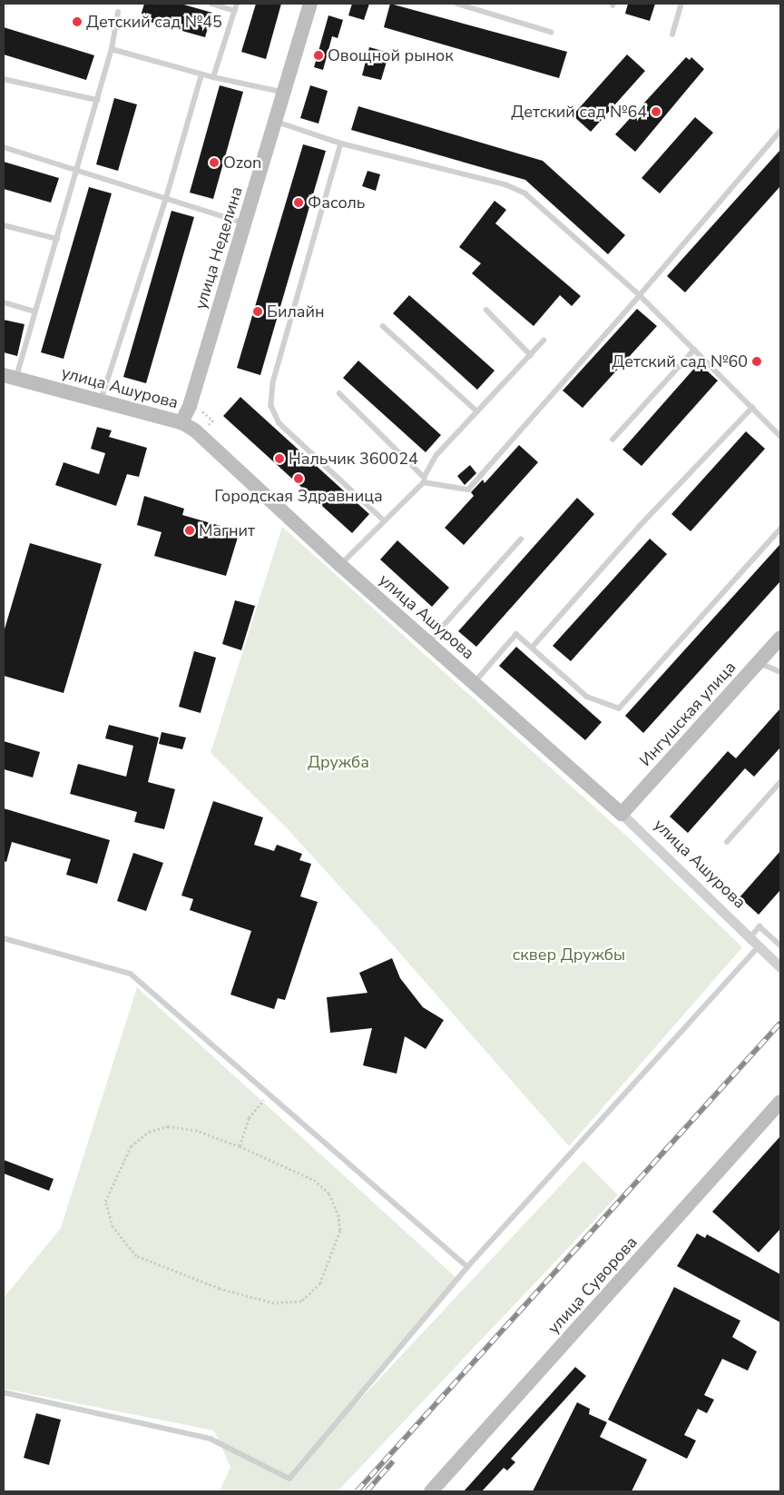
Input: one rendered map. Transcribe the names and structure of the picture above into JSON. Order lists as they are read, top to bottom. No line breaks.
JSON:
{"streets":{"street":["улица Неделина","улица Ашурова","Ингушская улица","улица Суворова"]},"crossings":[["улица Неделина","улица Ашурова"],["улица Ашурова","Ингушская улица"]],"parks":["Дружба","сквер Дружбы"],"places":["Детский сад №45","Овощной рынок","Детский сад №64","Ozon","Фасоль","Билайн","Детский сад №60","Нальчик 360024","Городская Здравница","Магнит"]}
